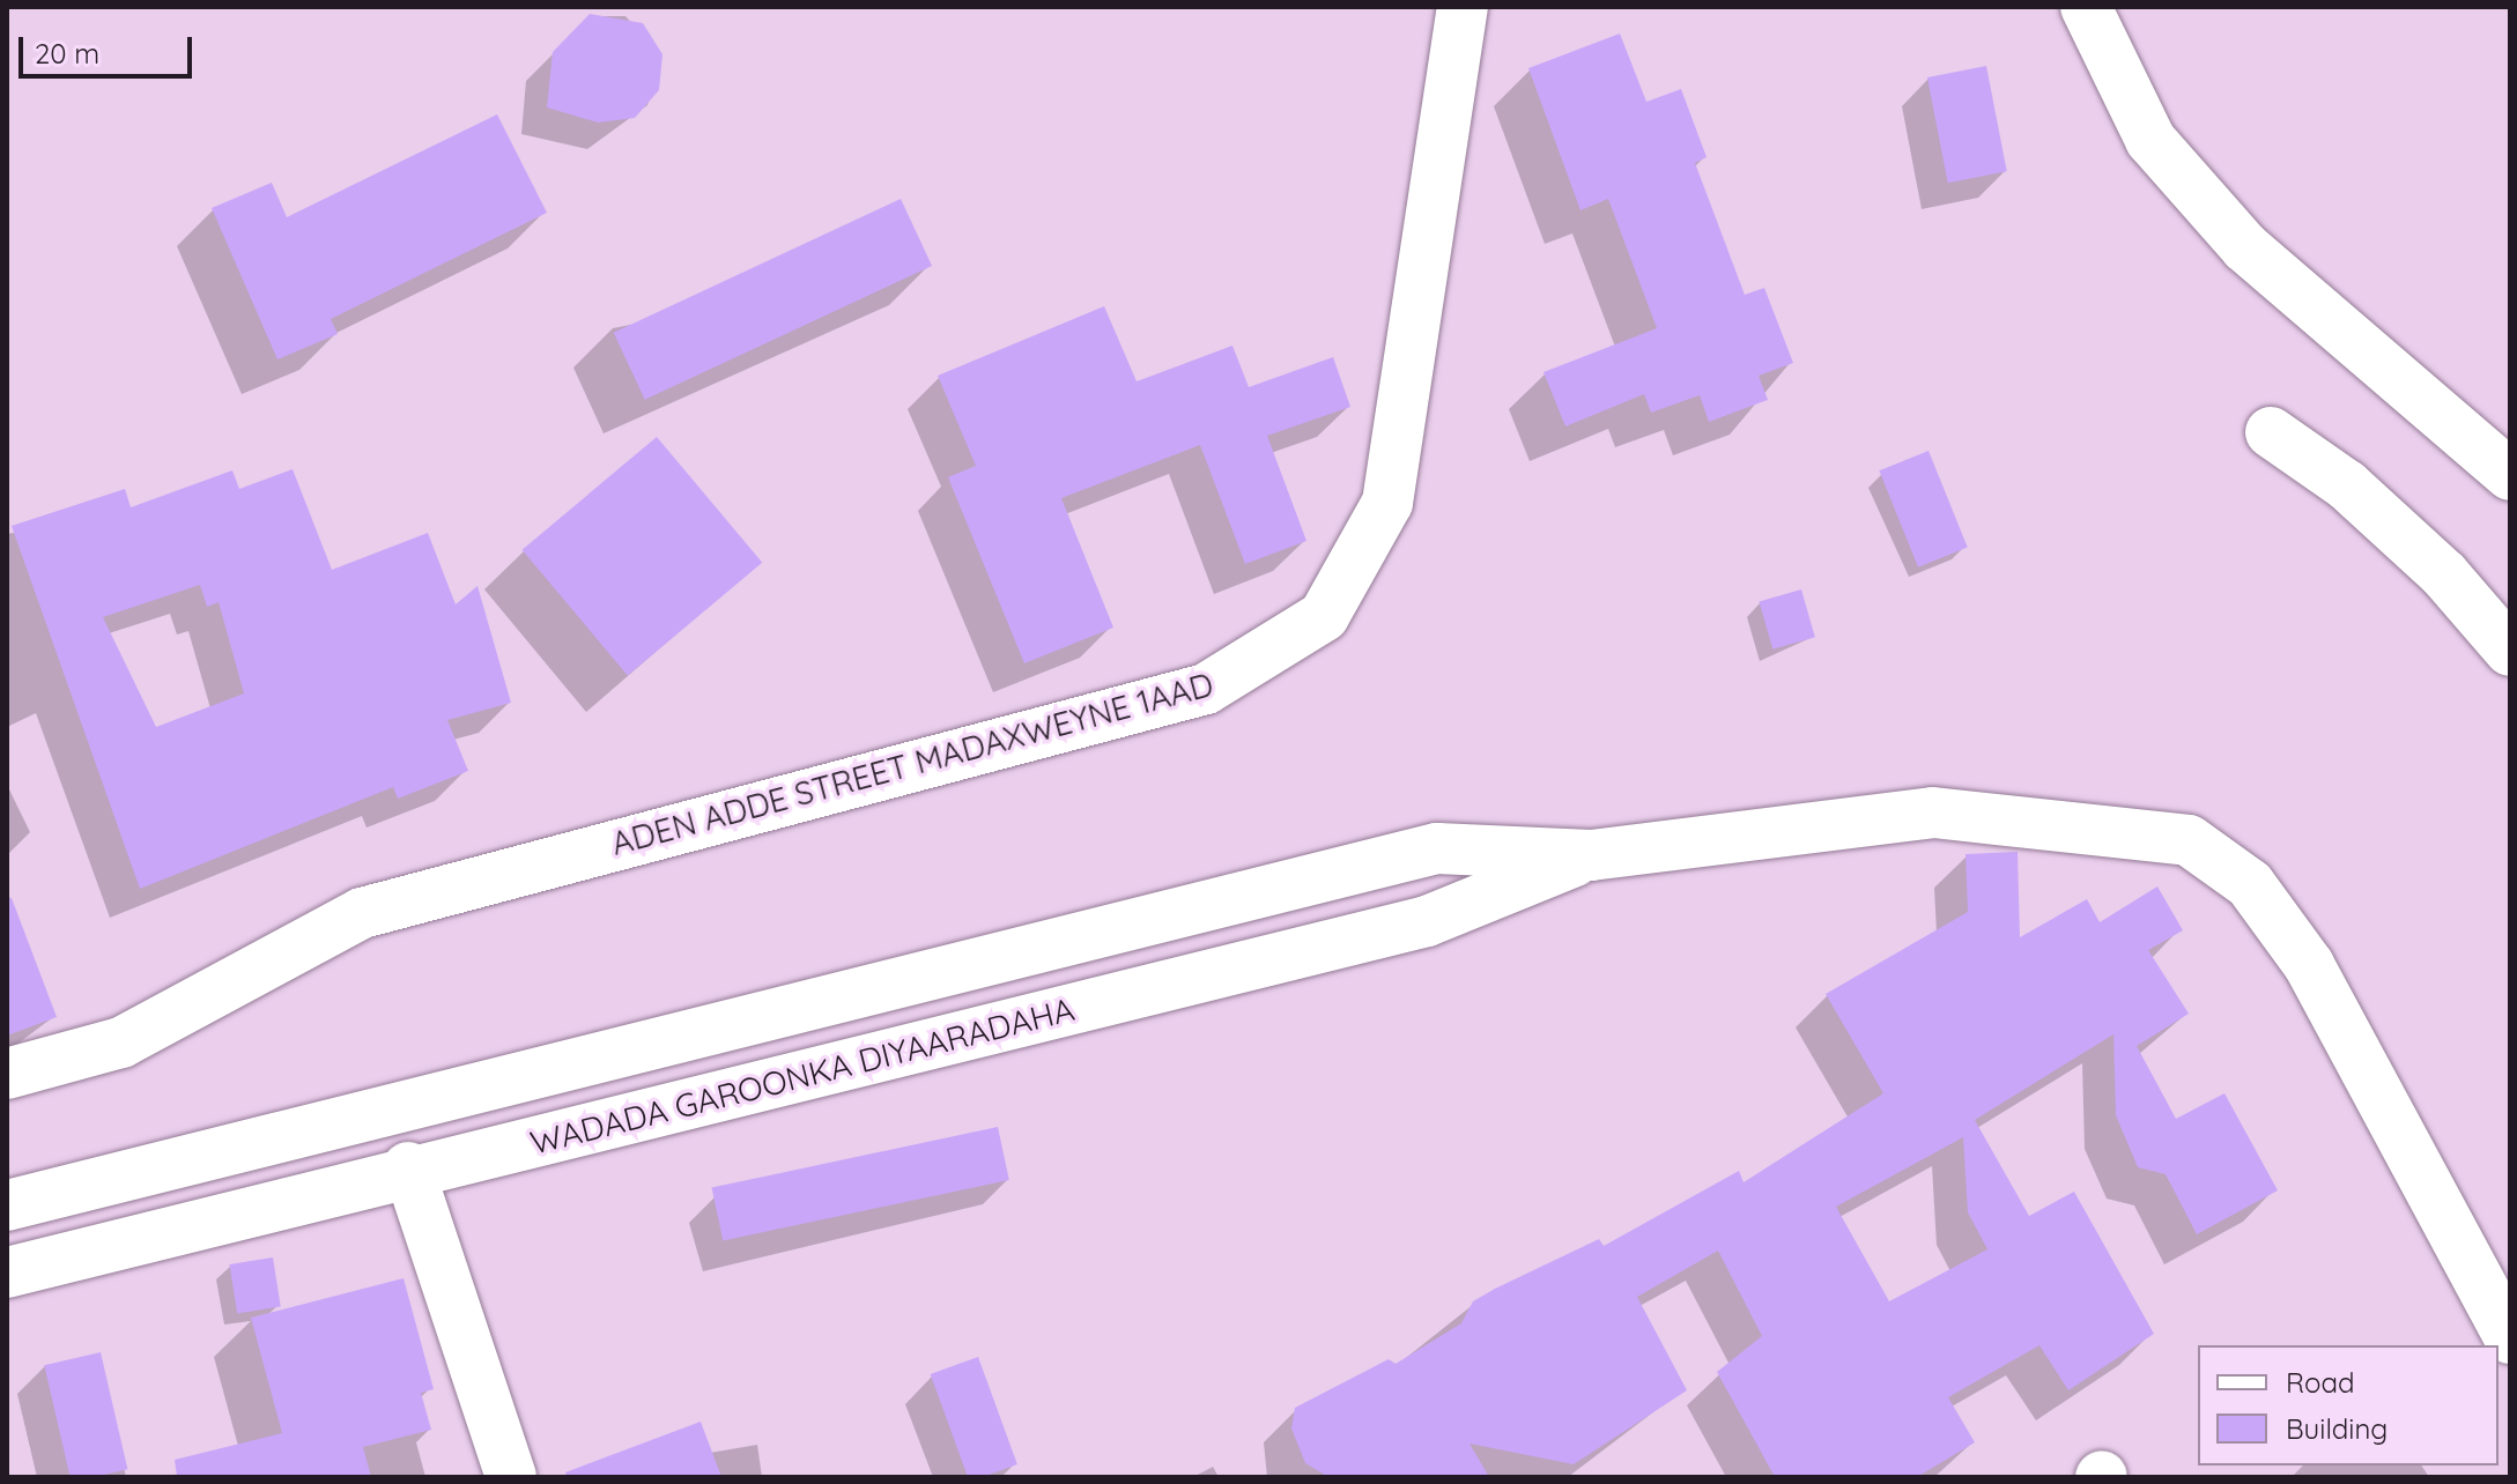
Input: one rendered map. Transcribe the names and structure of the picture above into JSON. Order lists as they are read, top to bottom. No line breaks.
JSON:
{"streets":{"main road":["ADEN ADDE STREET MADAXWEYNE 1AAD","WADADA GAROONKA DIYAARADAHA"]},"legend":["Road","Building"],"scale_bar":"20 m"}
